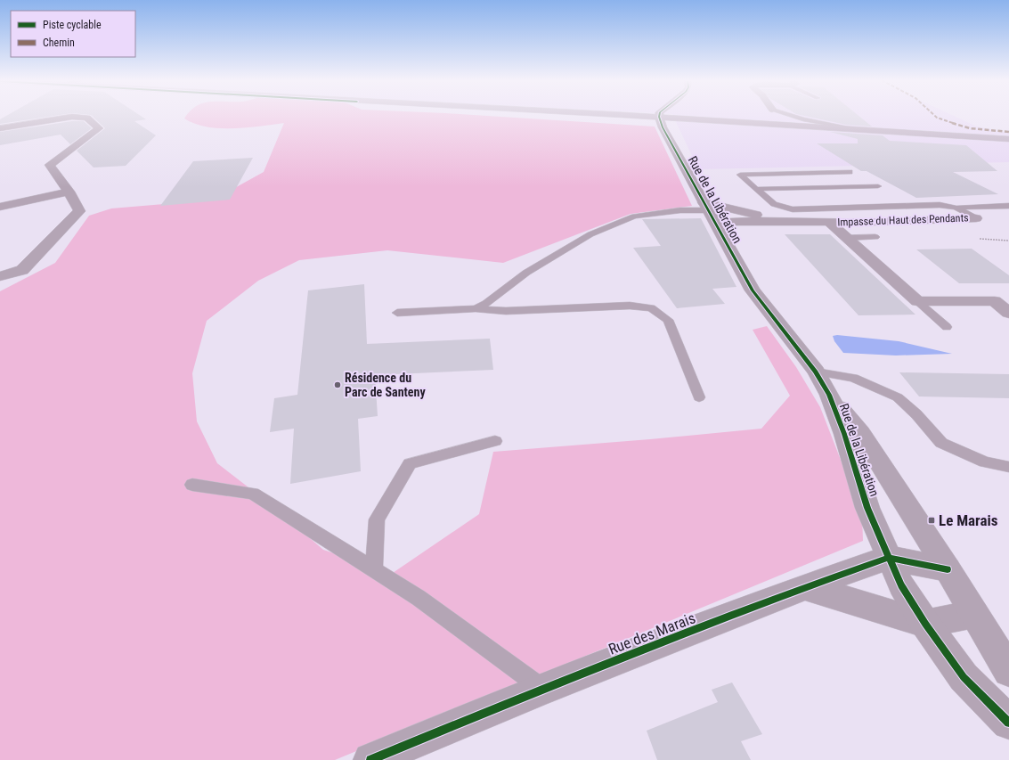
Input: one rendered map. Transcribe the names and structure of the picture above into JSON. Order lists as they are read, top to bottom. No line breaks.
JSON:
{"streets":{"street":["Rue de la Libération","Impasse du Haut des Pendants","Rue des Marais"]},"crossings":[["Rue de la Libération","Impasse du Haut des Pendants"],["Rue de la Libération","Rue des Marais"]],"places":{"other":["Résidence du Parc de Santeny"],"transit":["Le Marais"]},"legend":["Piste cyclable","Chemin"]}
